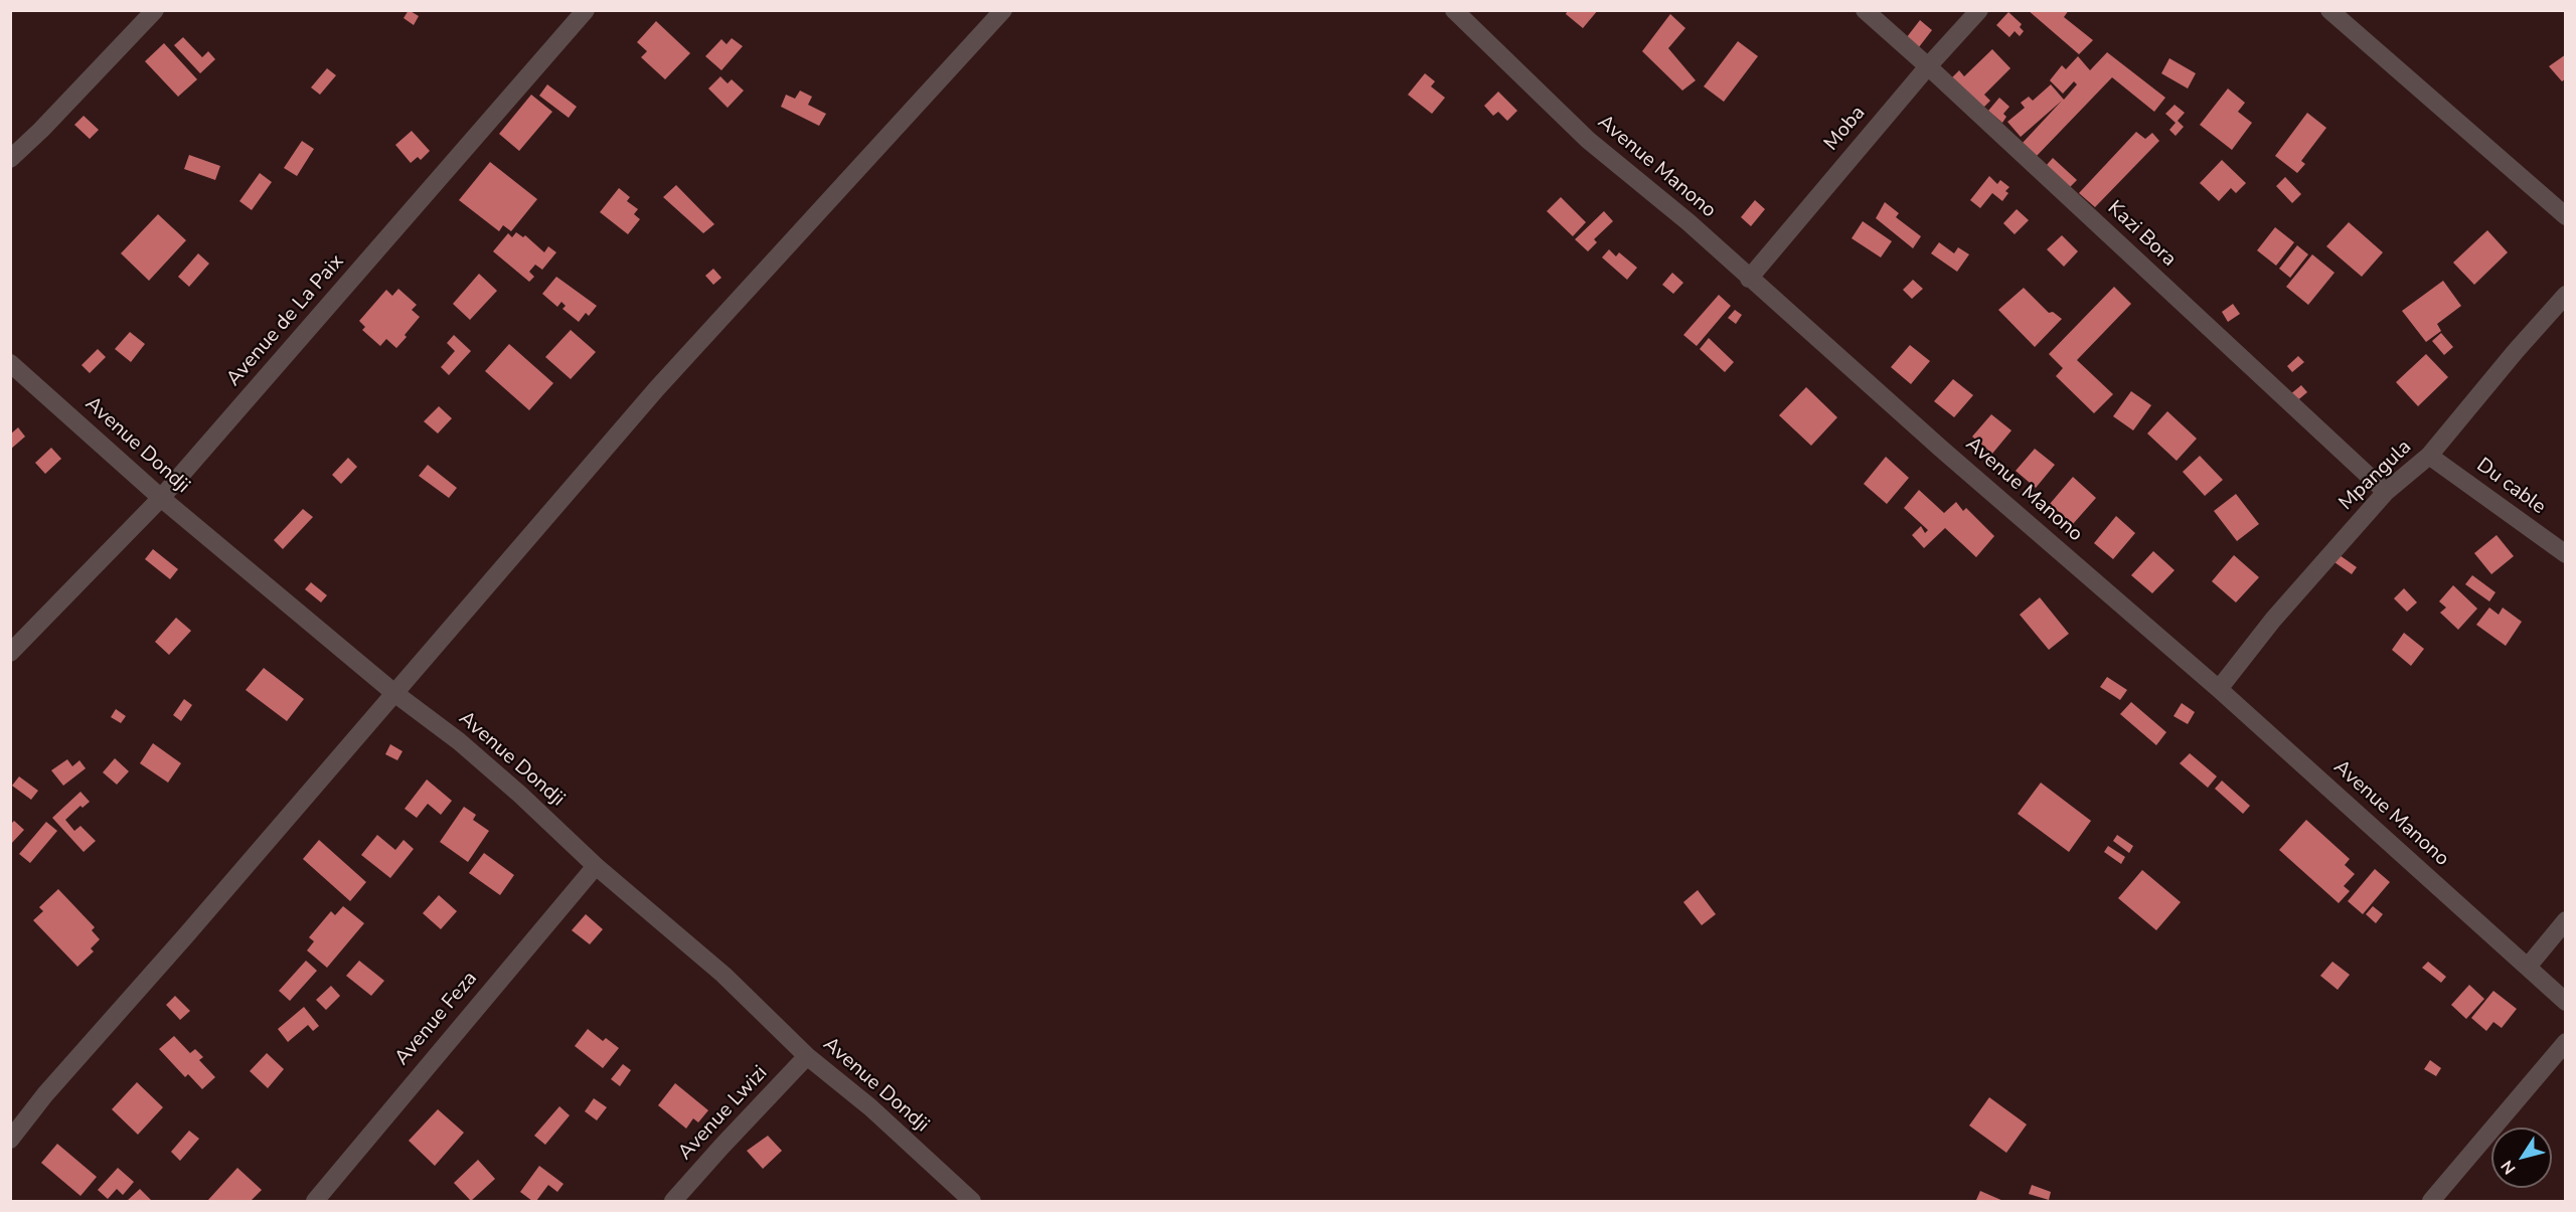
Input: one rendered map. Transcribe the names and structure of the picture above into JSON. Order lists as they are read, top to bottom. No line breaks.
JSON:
{"streets":{"street":["Moba","Avenue Manono","Kazi Bora","Avenue de La Paix","Avenue Dondji","Mpangula","Du cable","Avenue Feza","Avenue Lwizi"]},"crossings":[["Moba","Avenue Manono"],["Moba","Kazi Bora"],["Avenue Manono","Mpangula"],["Kazi Bora","Mpangula"],["Avenue de La Paix","Avenue Dondji"],["Avenue Dondji","Avenue Feza"],["Avenue Dondji","Avenue Lwizi"],["Mpangula","Du cable"]],"north":"bottom left"}
